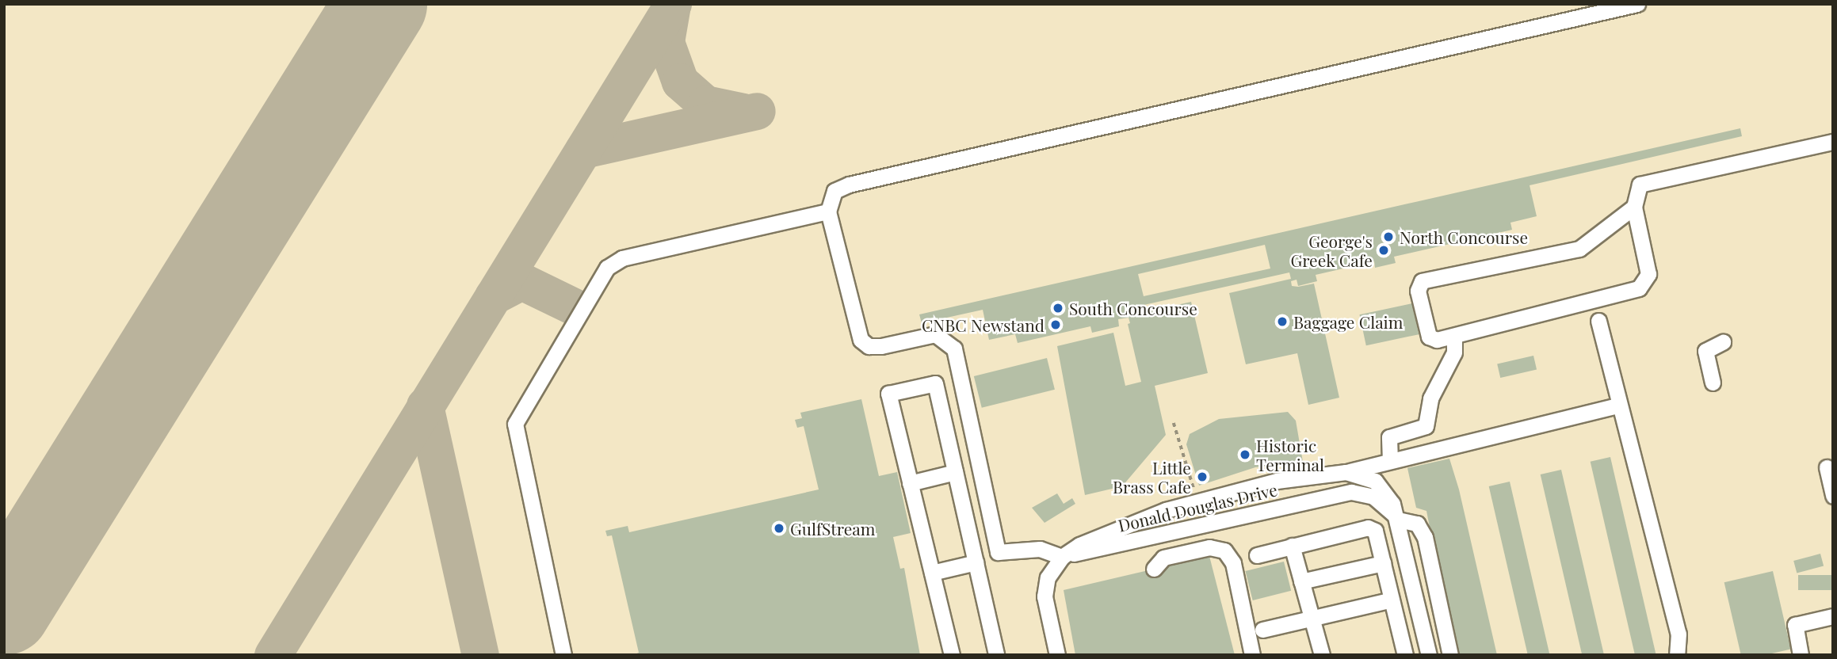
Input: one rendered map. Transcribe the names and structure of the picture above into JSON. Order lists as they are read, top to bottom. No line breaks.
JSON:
{"streets":{"street":["Donald Douglas Drive"]},"places":["North Concourse","George's Greek Cafe","South Concourse","Baggage Claim","CNBC Newstand","Historic Terminal","Little Brass Cafe","GulfStream"]}
